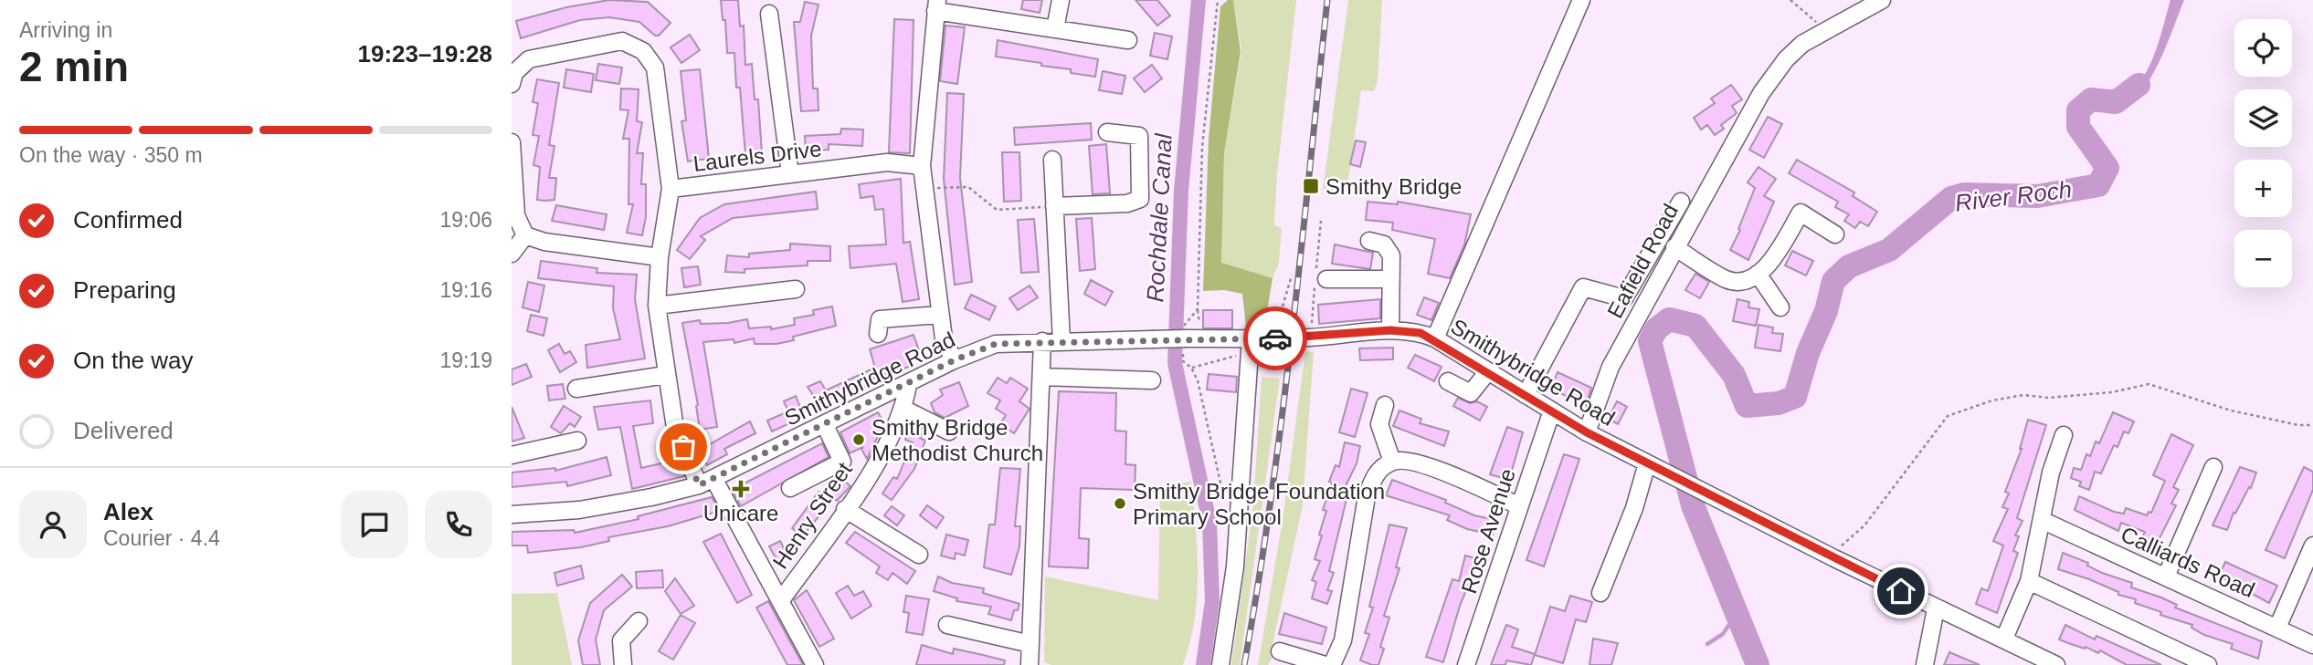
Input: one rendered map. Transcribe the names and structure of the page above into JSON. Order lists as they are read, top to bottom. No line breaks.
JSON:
{"streets":{"street":["Laurels Drive","Eafield Road","Smithybridge Road","Henry Street","Rose Avenue","Calliards Road"]},"crossings":[["Laurels Drive","Smithybridge Road"],["Laurels Drive","Henry Street"],["Eafield Road","Smithybridge Road"],["Smithybridge Road","Henry Street"],["Smithybridge Road","Rose Avenue"]],"water":["River Roch","Rochdale Canal"],"places":{"transit":["Smithy Bridge"],"other":["Smithy Bridge Methodist Church","Smithy Bridge Foundation Primary School"],"health":["Unicare"]},"page":{"heading":["2 min","Arriving in","19:23–19:28"],"panel":["Alex","Courier · 4.4"],"map_buttons":["+","−"],"bar":"On the way · 350 m","list":[["Confirmed","19:06"],["Preparing","19:16"],["On the way","19:19"],"Delivered"]}}
